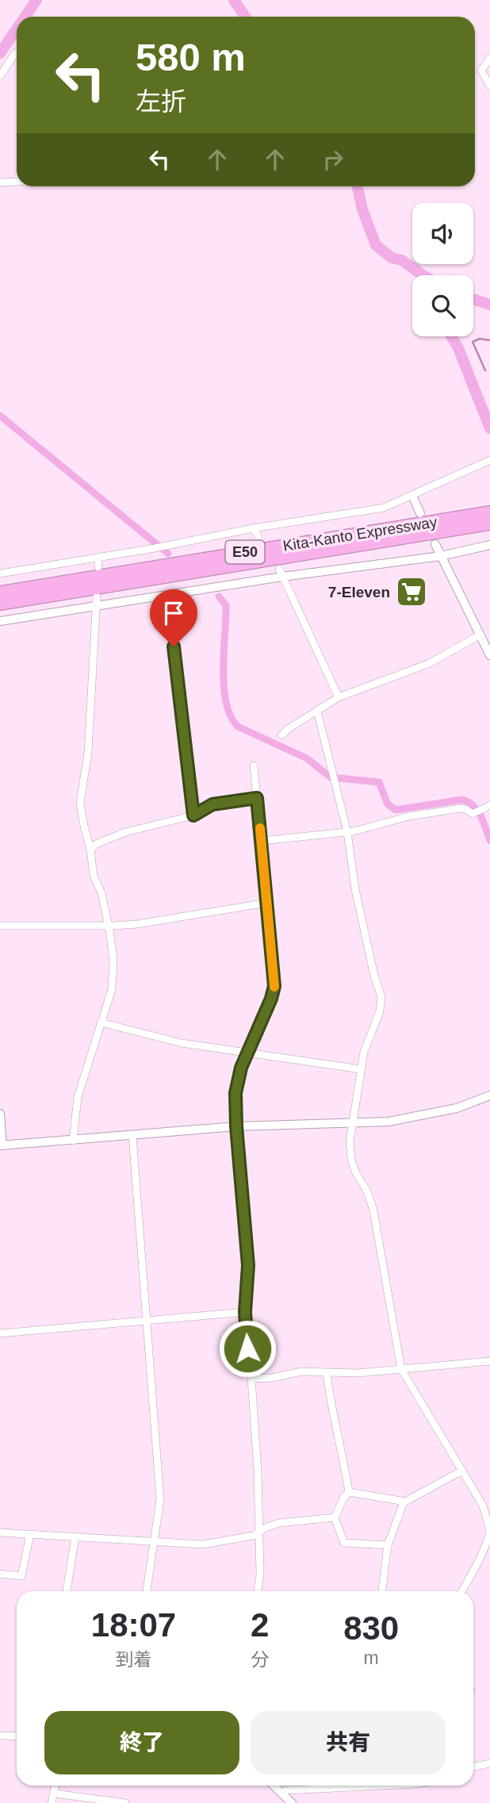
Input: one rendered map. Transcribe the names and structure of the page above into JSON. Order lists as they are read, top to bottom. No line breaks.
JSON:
{"streets":{"highway":["Kita-Kanto Expressway","E50"]},"places":{"supermarket":["7-Eleven"]},"page":{"turn":["580 m","左折"],"eta":["18:07","到着","2","分","830","m"],"buttons":["終了","共有"]}}
